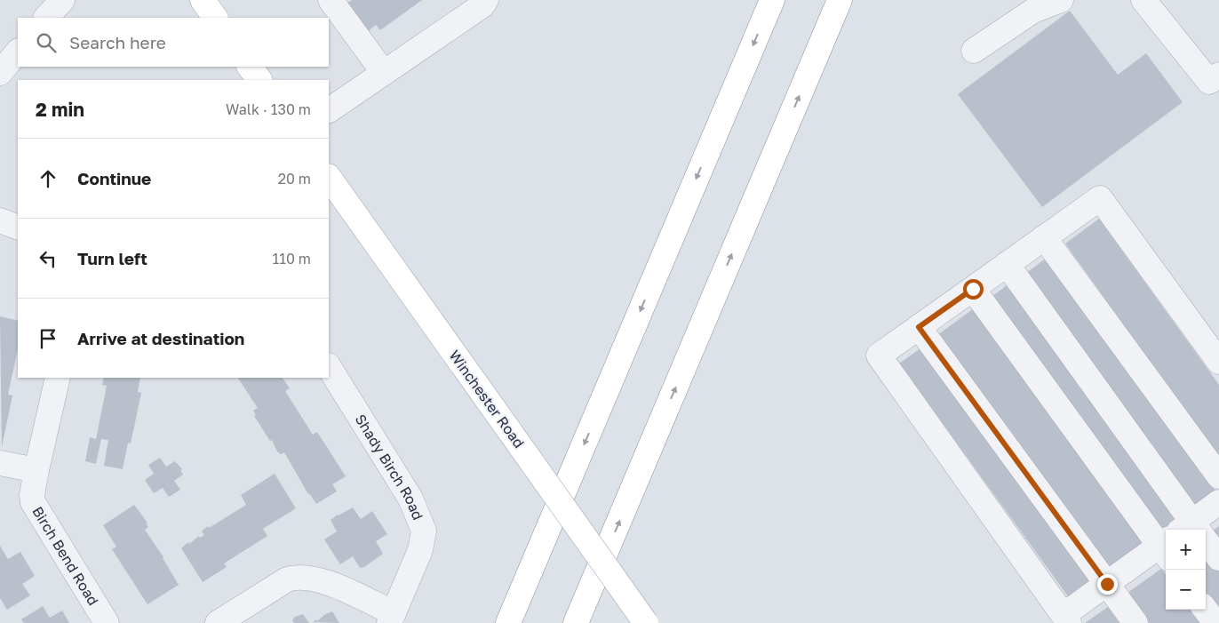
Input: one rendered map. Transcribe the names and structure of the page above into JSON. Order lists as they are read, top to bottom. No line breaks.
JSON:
{"streets":{"main road":["Winchester Road"],"street":["Shady Birch Road","Birch Bend Road"]},"page":{"search":"Search here","heading":["2 min","Walk · 130 m"],"list":[["Continue","20 m"],["Turn left","110 m"],"Arrive at destination"],"map_buttons":["+","−"]}}
